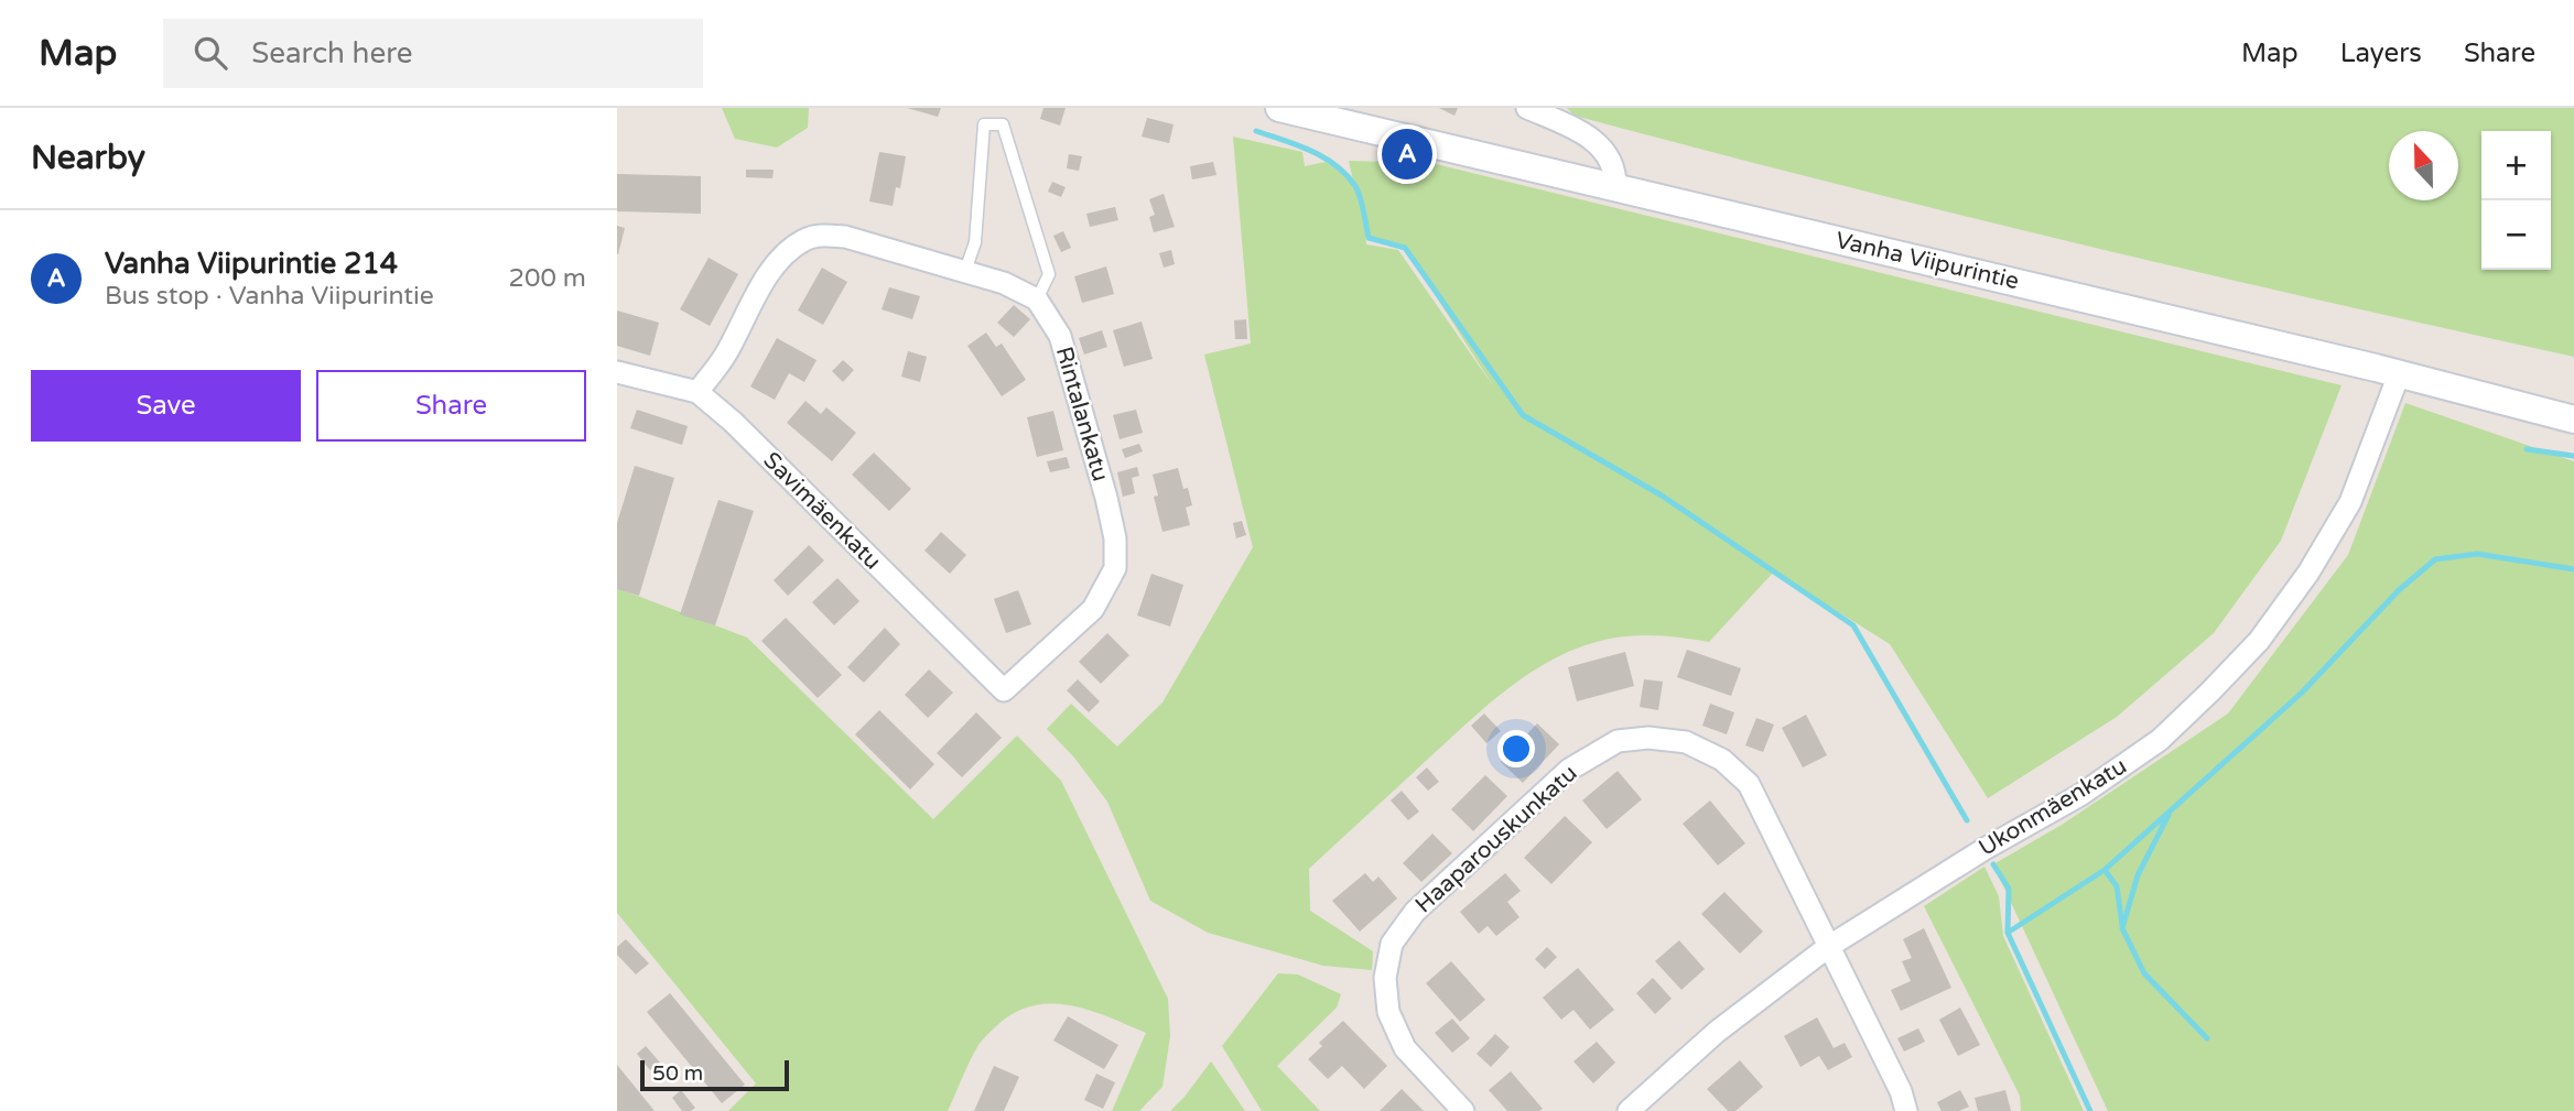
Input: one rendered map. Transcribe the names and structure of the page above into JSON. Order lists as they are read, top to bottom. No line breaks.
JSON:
{"streets":{"street":["Vanha Viipurintie","Rintalankatu","Savimäenkatu","Ukonmäenkatu","Haaparouskunkatu"]},"crossings":[["Vanha Viipurintie","Ukonmäenkatu"],["Rintalankatu","Savimäenkatu"],["Ukonmäenkatu","Haaparouskunkatu"]],"scale_bar":"50 m","north":"top","page":{"header":"Map","search":"Search here","nav":["Map","Layers","Share"],"heading":"Nearby","pins":"A","map_buttons":["+","−"],"list":[{"mark":"A","name":"Vanha Viipurintie 214","note":"Bus stop · Vanha Viipurintie","value":"200 m"}],"buttons":["Save","Share"],"scale":"50 m"}}
